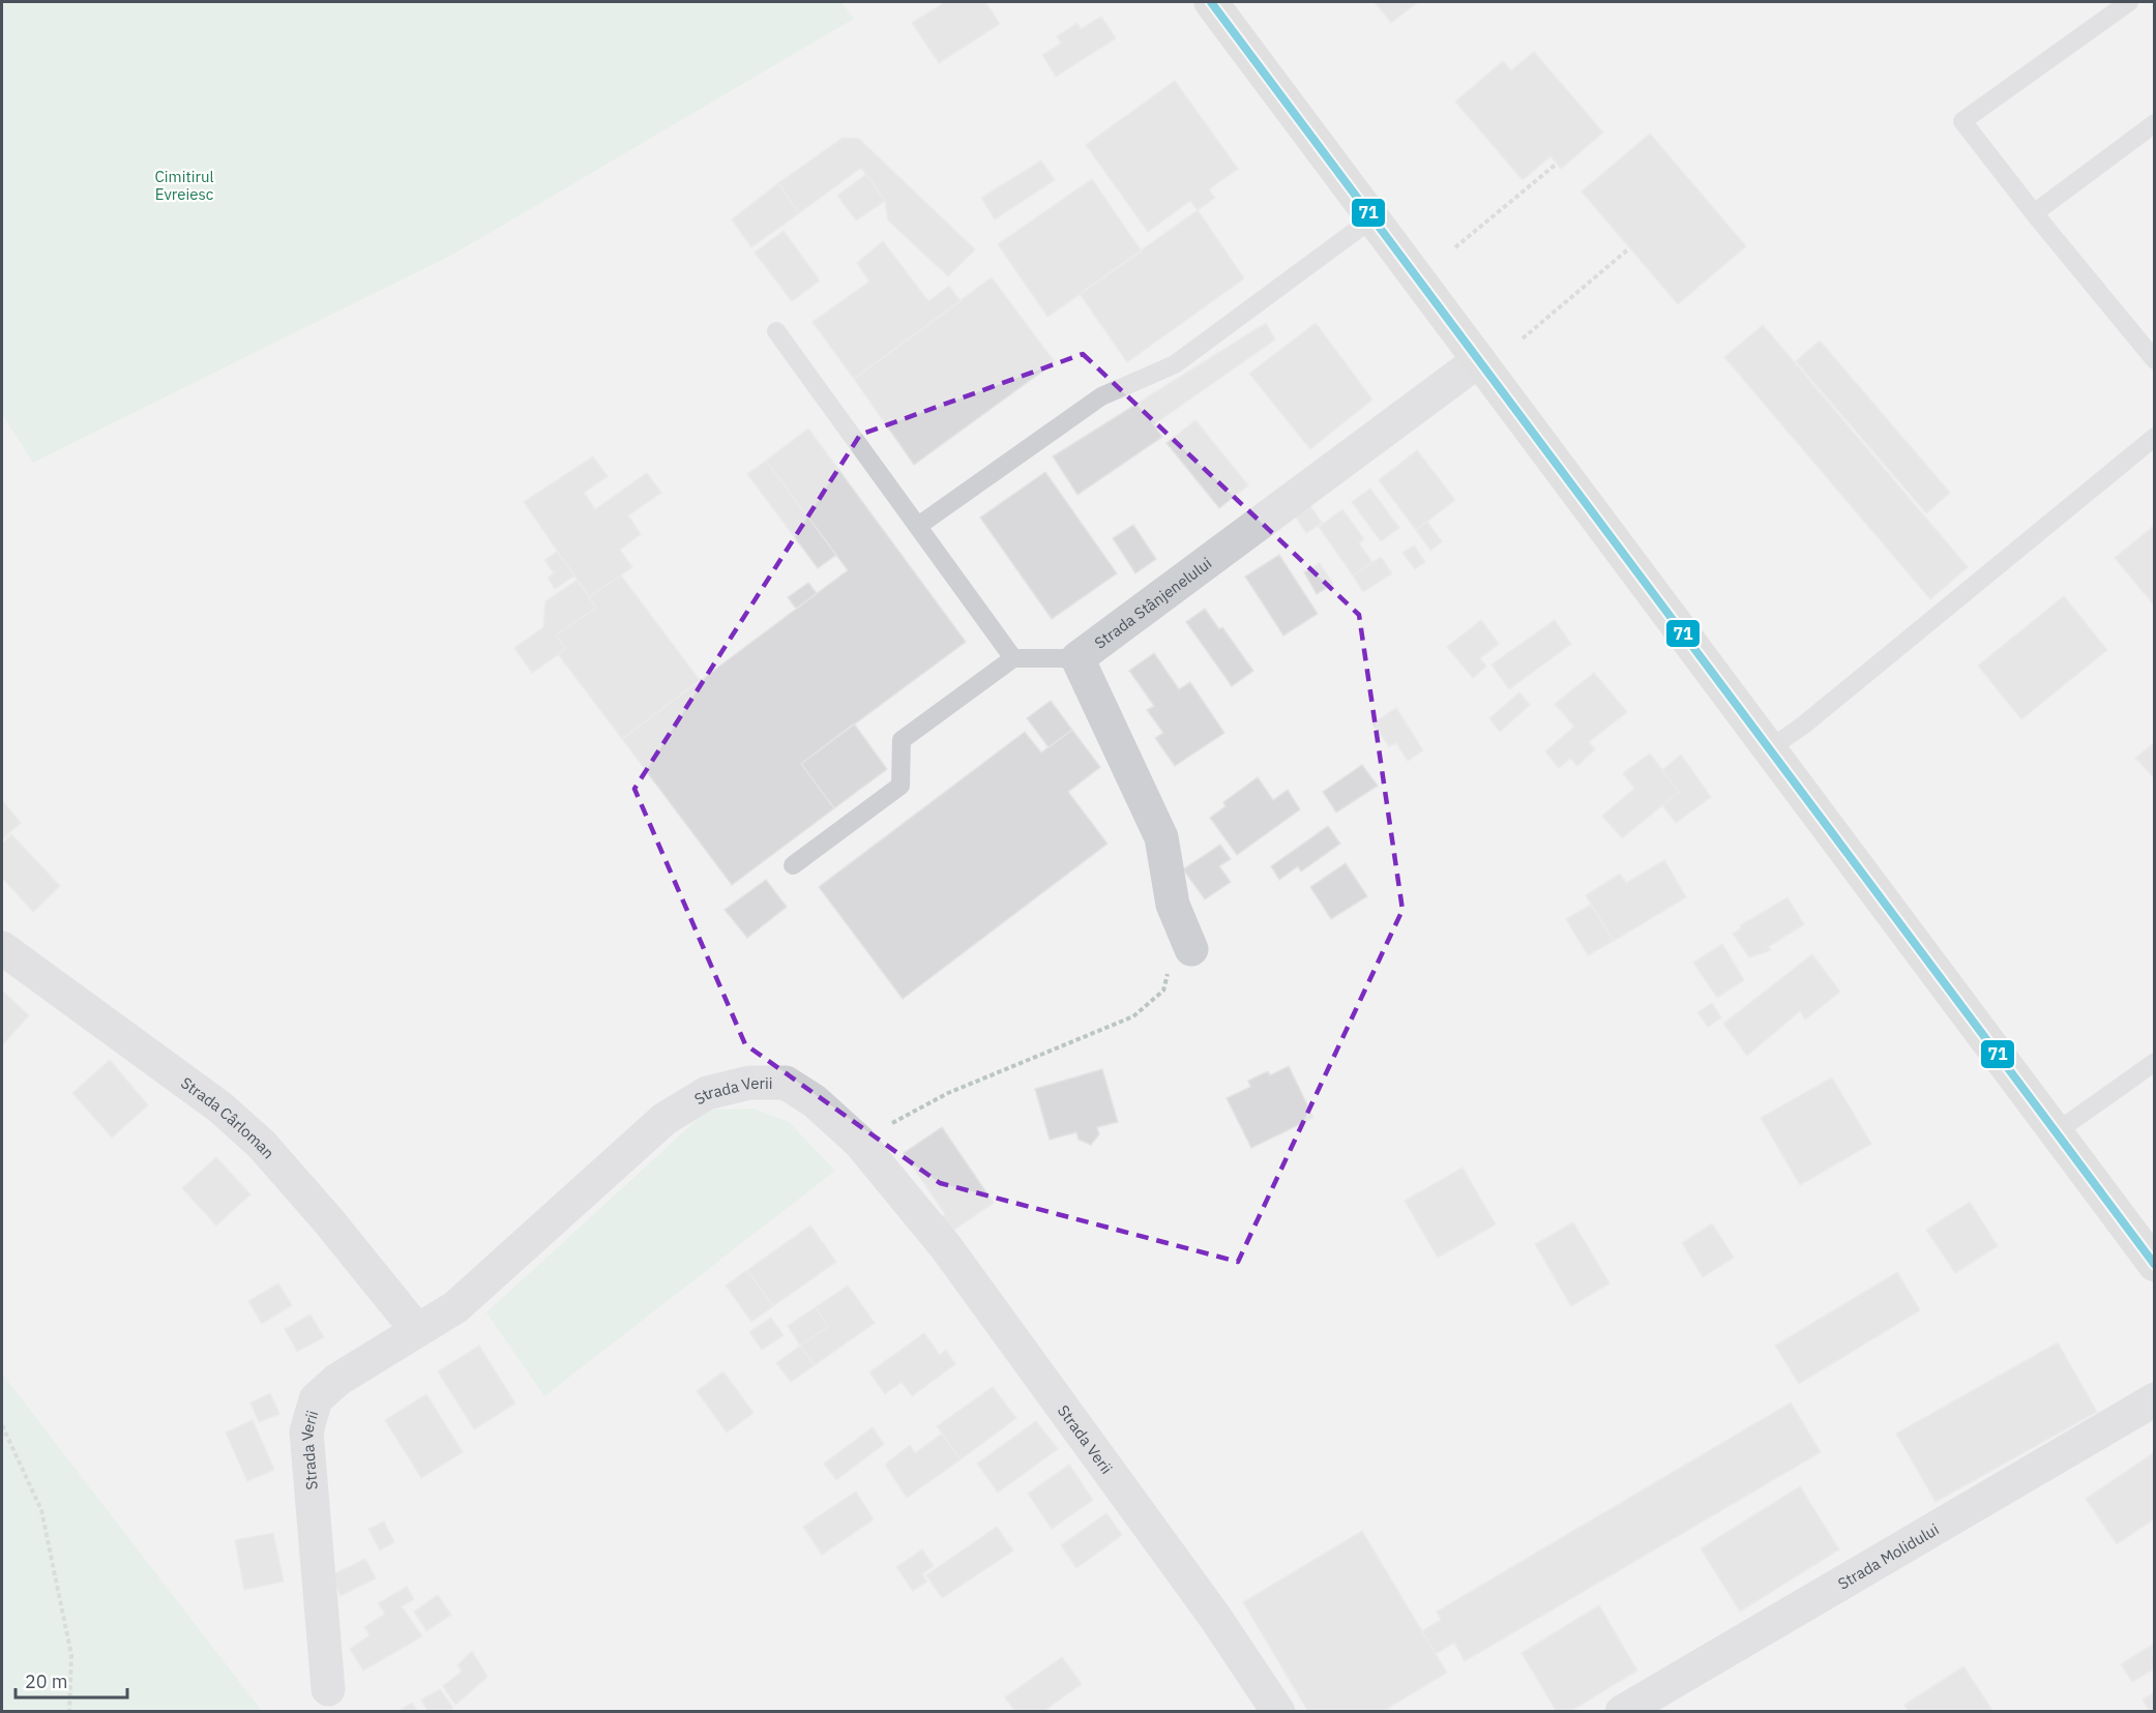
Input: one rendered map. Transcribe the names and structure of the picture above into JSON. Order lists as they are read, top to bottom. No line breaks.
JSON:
{"streets":{"street":["Strada Stânjenelului","Strada Verii","Strada Cârloman","Strada Molidului"]},"crossings":[["Strada Verii","Strada Cârloman"]],"parks":["Cimitirul Evreiesc"],"lines":["transit line 71"],"scale_bar":"20 m"}
